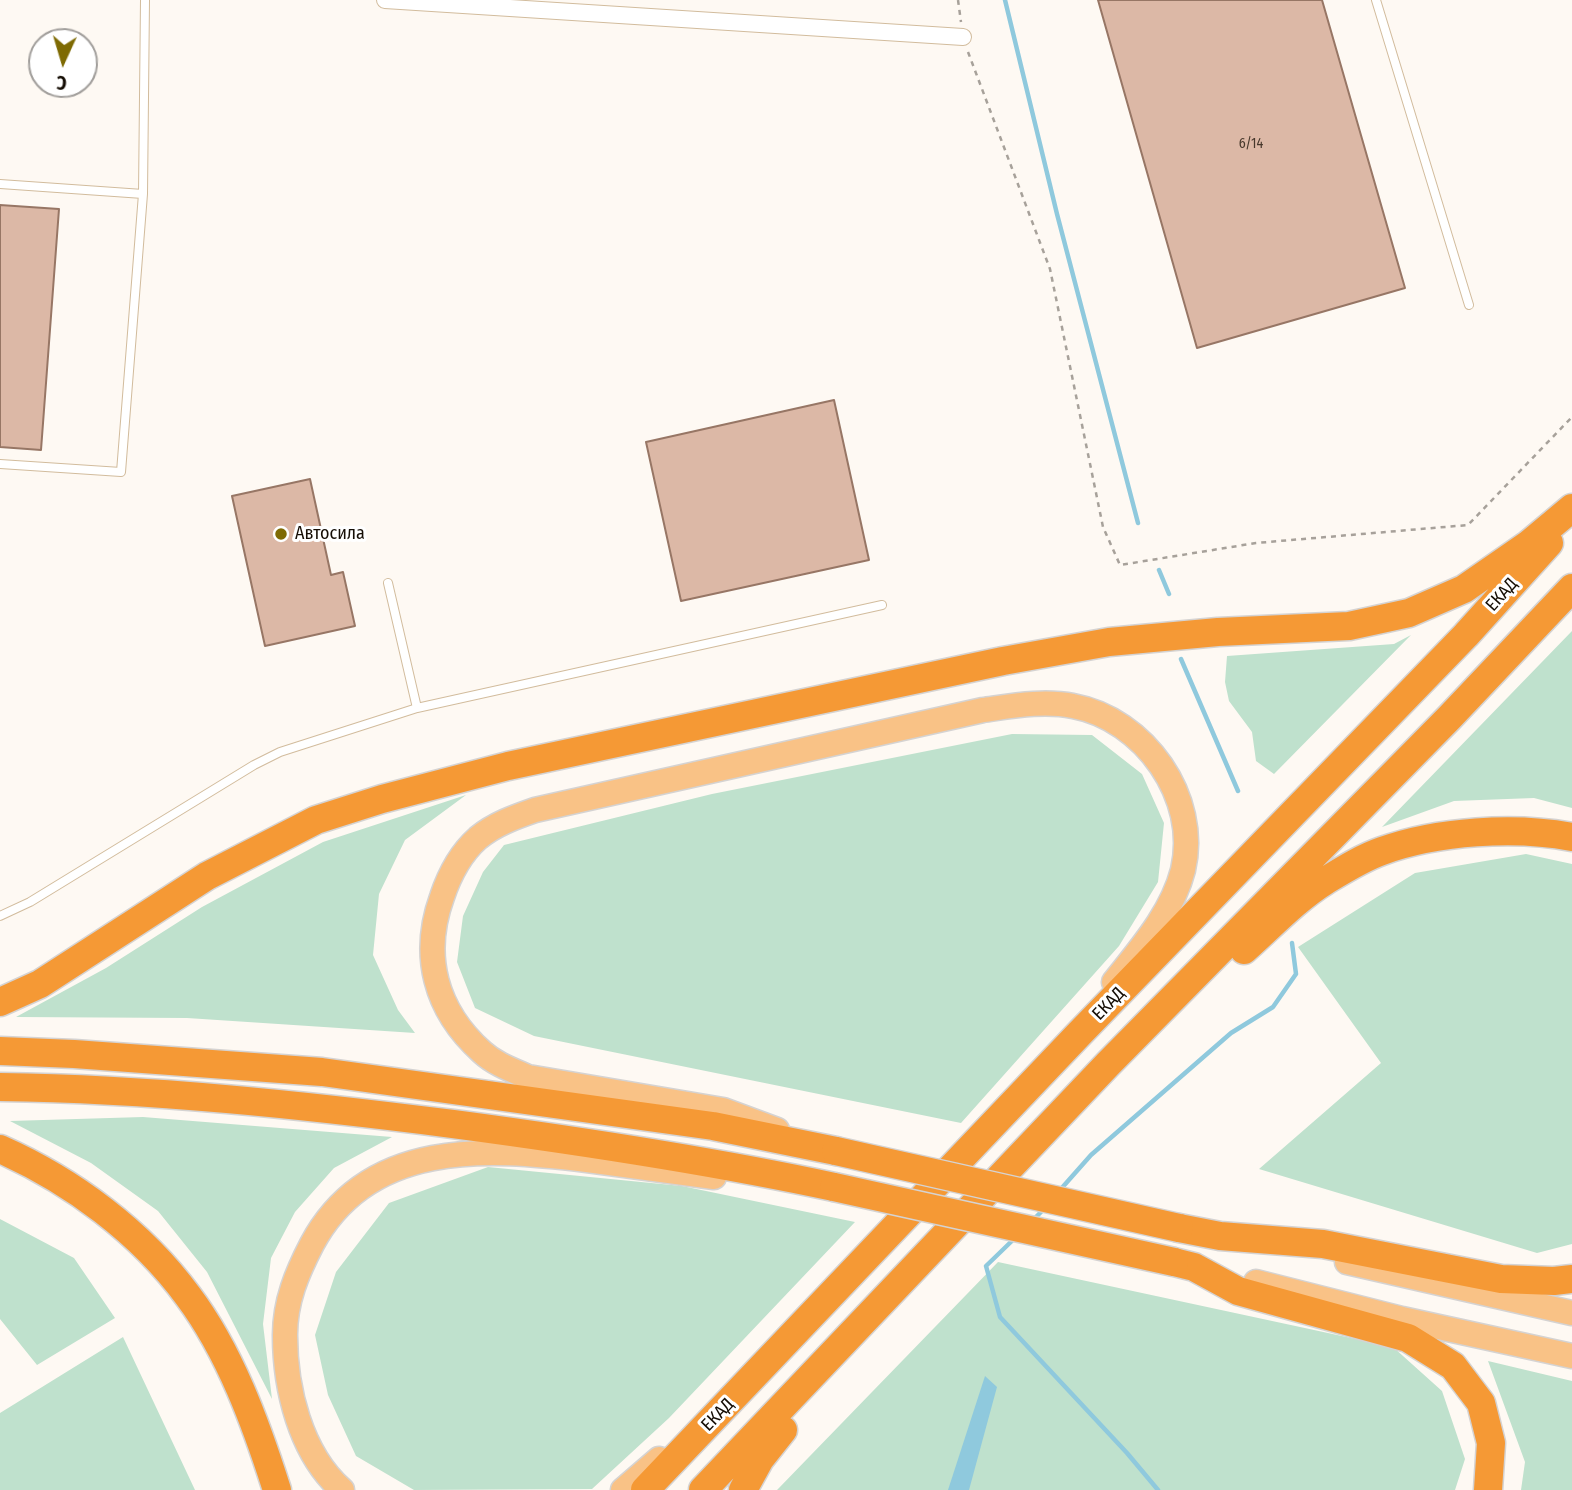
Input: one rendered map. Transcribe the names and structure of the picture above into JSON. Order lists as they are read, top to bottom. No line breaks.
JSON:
{"streets":{"highway":["ЕКАД"]},"places":["Автосила"],"house_numbers":["6/14"],"north":"bottom"}
